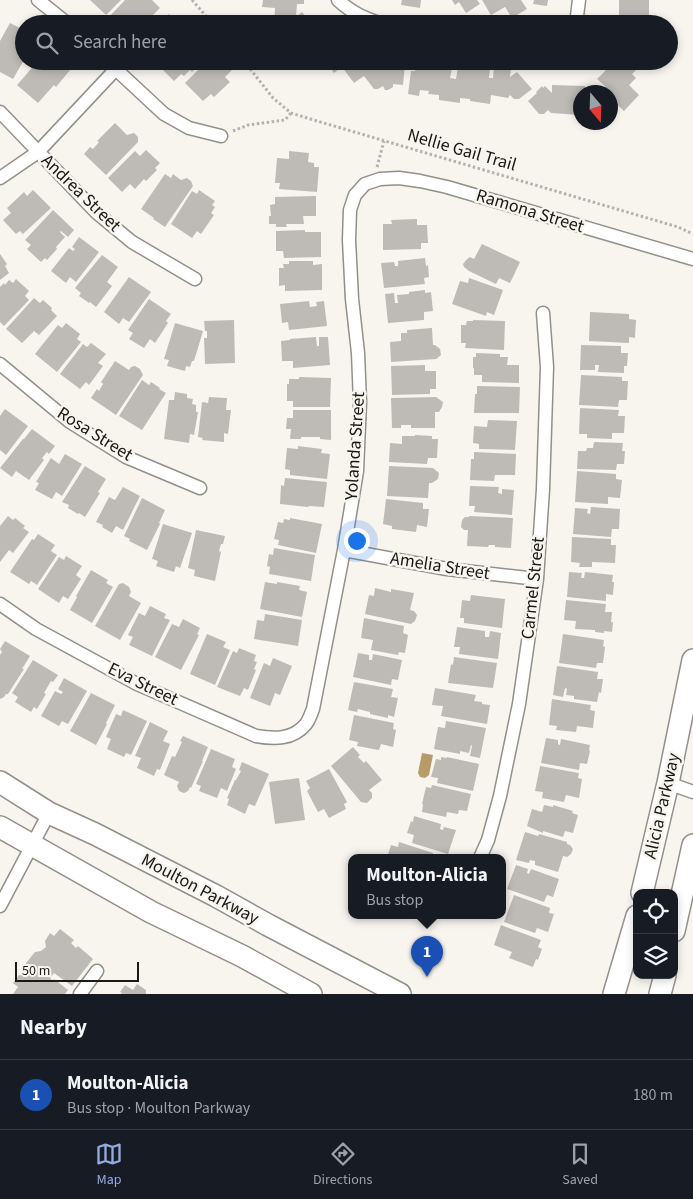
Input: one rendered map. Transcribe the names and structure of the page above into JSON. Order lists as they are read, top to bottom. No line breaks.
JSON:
{"streets":{"main road":["Alicia Parkway","Moulton Parkway"],"street":["Andrea Street","Ramona Street","Rosa Street","Yolanda Street","Amelia Street","Carmel Street","Eva Street"],"path":["Nellie Gail Trail"]},"crossings":[["Ramona Street","Yolanda Street"],["Yolanda Street","Amelia Street"],["Yolanda Street","Eva Street"],["Amelia Street","Carmel Street"]],"scale_bar":"50 m","north":"bottom","page":{"search":"Search here","popup":["Moulton-Alicia","Bus stop"],"pins":"1","scale":"50 m","heading":"Nearby","list":[{"mark":"1","name":"Moulton-Alicia","note":"Bus stop · Moulton Parkway","value":"180 m"}],"nav":["Map","Directions","Saved"]}}
